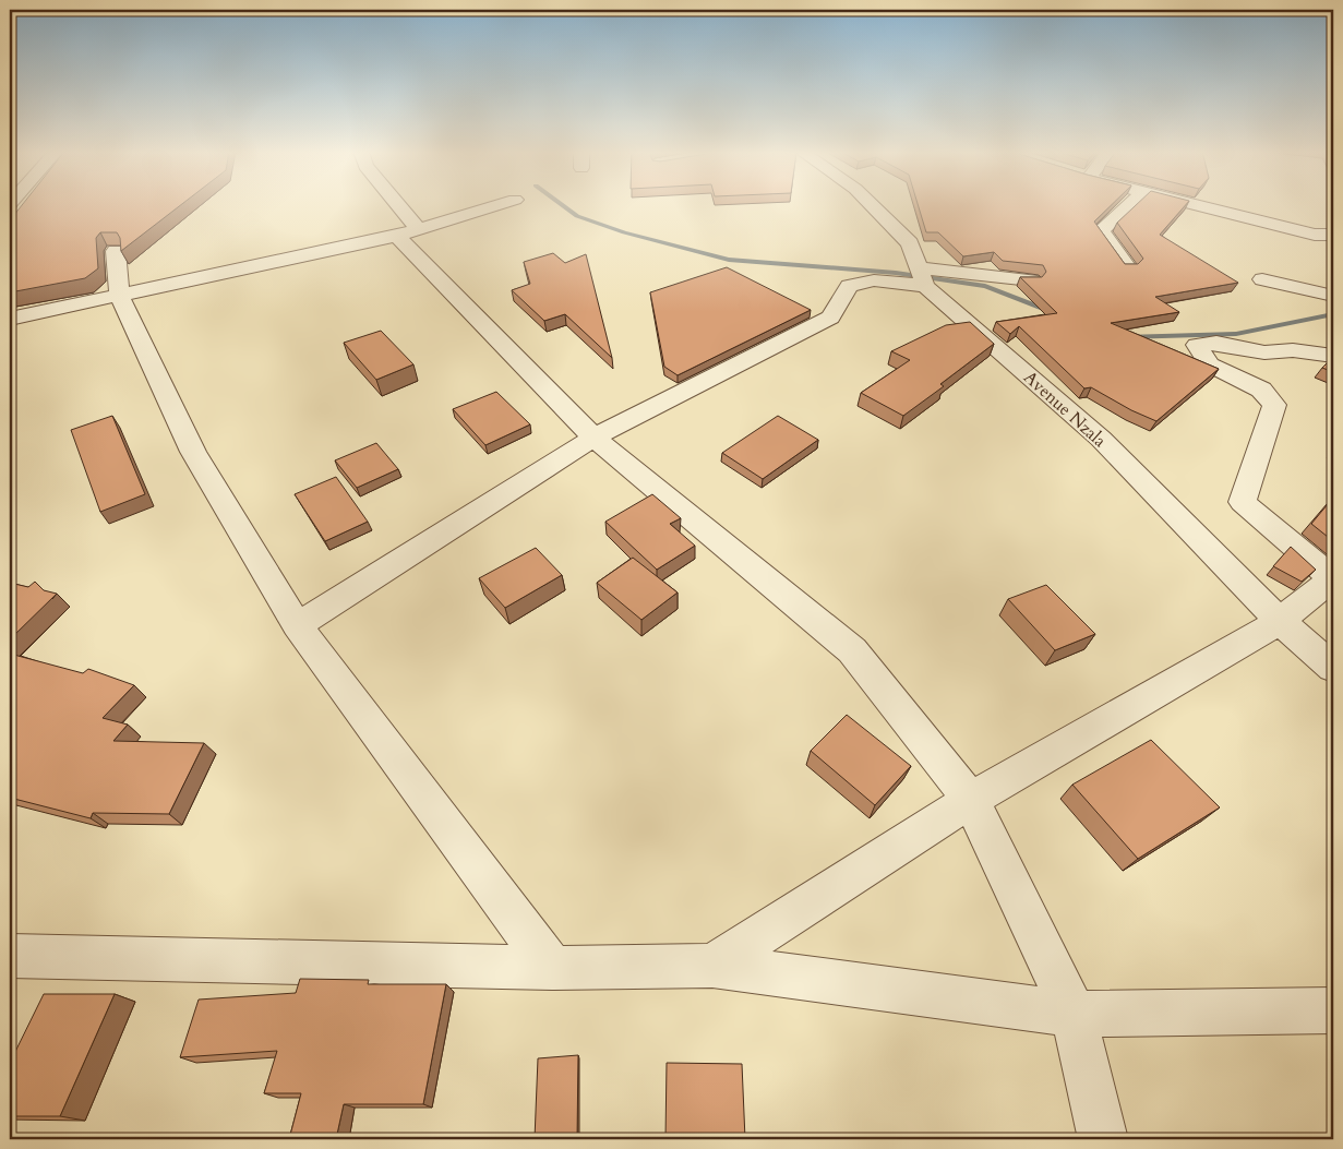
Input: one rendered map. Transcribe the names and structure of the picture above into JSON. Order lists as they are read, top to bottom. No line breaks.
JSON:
{"streets":{"street":["Avenue Nzala"]}}
